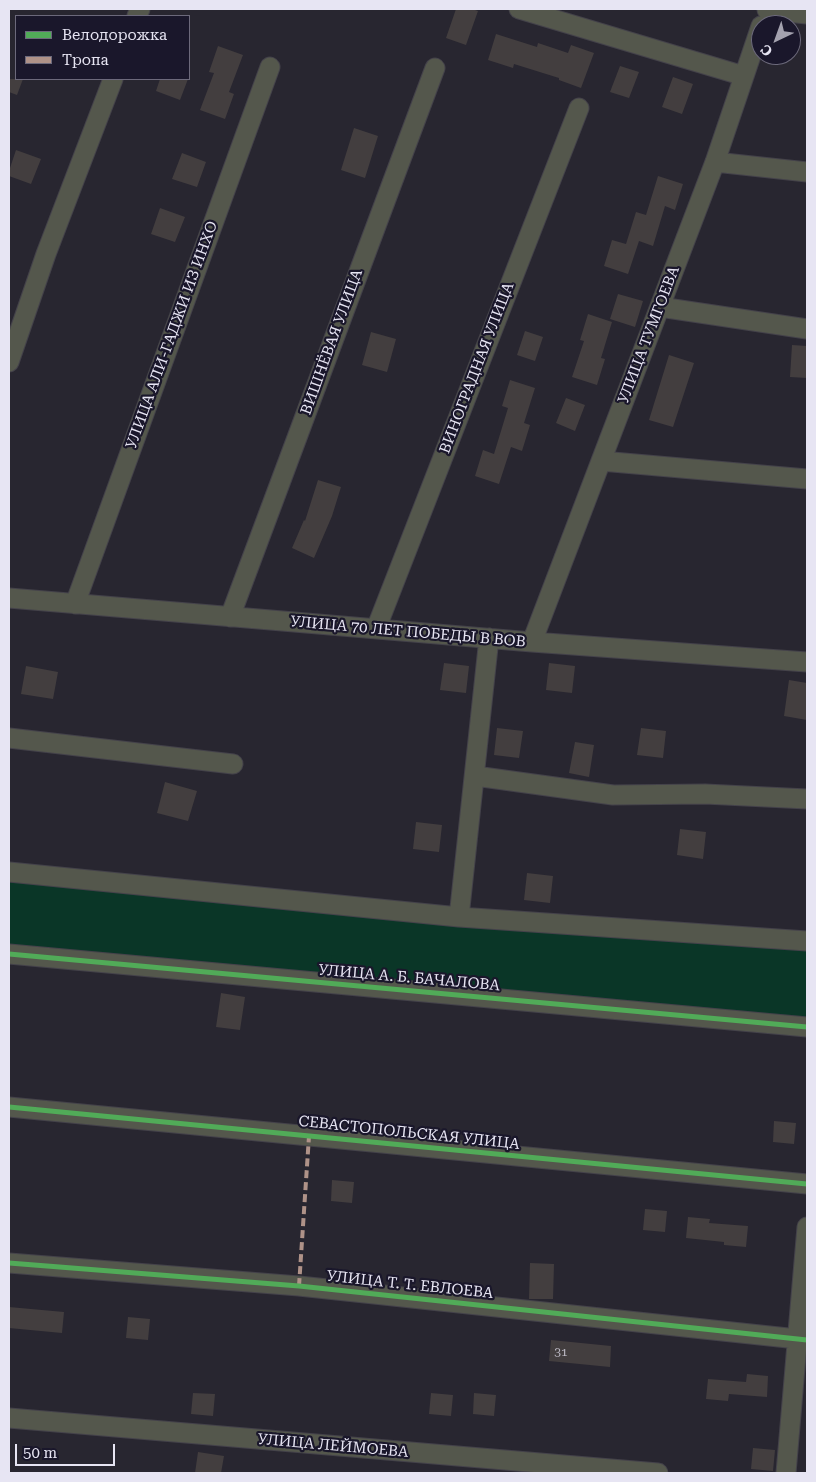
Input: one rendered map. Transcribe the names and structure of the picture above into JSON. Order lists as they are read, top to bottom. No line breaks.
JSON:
{"streets":{"street":["УЛИЦА АЛИ-ГАДЖИ ИЗ ИНХО","УЛИЦА ТУМГОЕВА","ВИШНЁВАЯ УЛИЦА","ВИНОГРАДНАЯ УЛИЦА","УЛИЦА 70 ЛЕТ ПОБЕДЫ В ВОВ","УЛИЦА А. Б. БАЧАЛОВА","СЕВАСТОПОЛЬСКАЯ УЛИЦА","УЛИЦА Т. Т. ЕВЛОЕВА","УЛИЦА ЛЕЙМОЕВА"]},"crossings":[["УЛИЦА АЛИ-ГАДЖИ ИЗ ИНХО","УЛИЦА 70 ЛЕТ ПОБЕДЫ В ВОВ"],["УЛИЦА ТУМГОЕВА","УЛИЦА 70 ЛЕТ ПОБЕДЫ В ВОВ"],["ВИШНЁВАЯ УЛИЦА","УЛИЦА 70 ЛЕТ ПОБЕДЫ В ВОВ"],["ВИНОГРАДНАЯ УЛИЦА","УЛИЦА 70 ЛЕТ ПОБЕДЫ В ВОВ"]],"house_numbers":["31"],"legend":["Велодорожка","Тропа"],"scale_bar":"50 m","north":"bottom left"}
